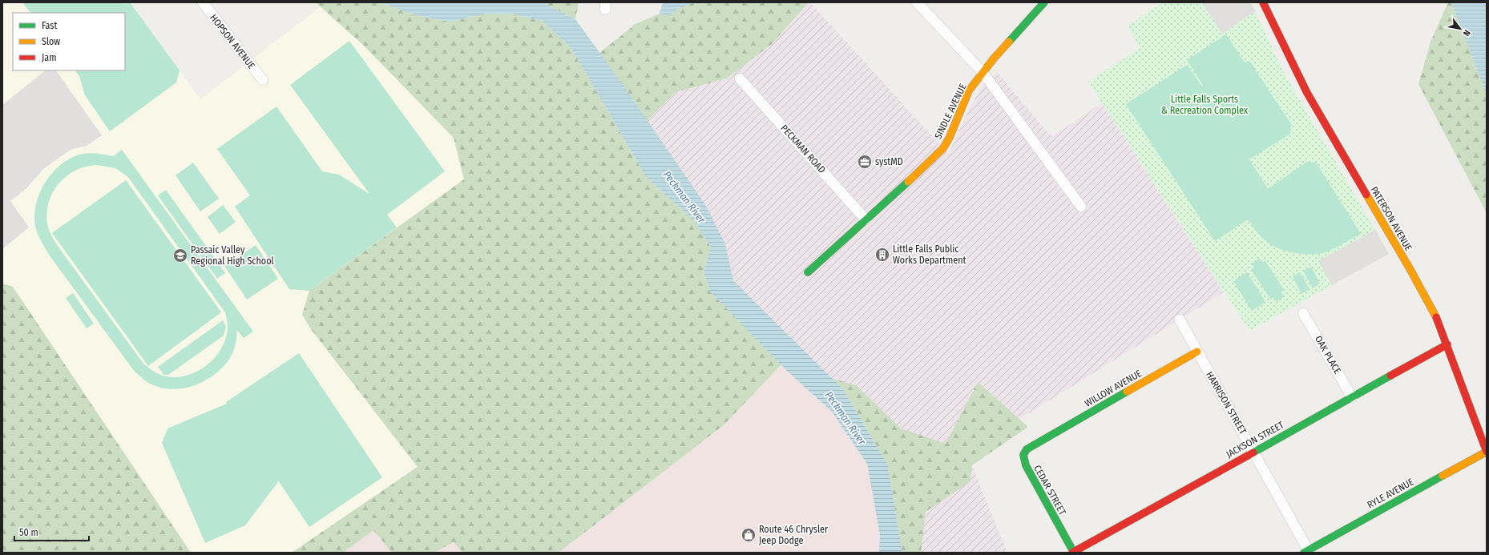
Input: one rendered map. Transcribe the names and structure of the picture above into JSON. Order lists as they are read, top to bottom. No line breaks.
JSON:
{"streets":{"street":["HOPSON AVENUE","SINDLE AVENUE","PECKMAN ROAD","PATERSON AVENUE","OAK PLACE","WILLOW AVENUE","HARRISON STREET","JACKSON STREET","CEDAR STREET","RYLE AVENUE"]},"crossings":[["SINDLE AVENUE","PECKMAN ROAD"],["PATERSON AVENUE","JACKSON STREET"],["PATERSON AVENUE","RYLE AVENUE"],["OAK PLACE","JACKSON STREET"],["WILLOW AVENUE","HARRISON STREET"],["WILLOW AVENUE","CEDAR STREET"],["HARRISON STREET","JACKSON STREET"],["HARRISON STREET","RYLE AVENUE"],["JACKSON STREET","CEDAR STREET"]],"water":["Peckman River"],"parks":["Little Falls Sports & Recreation Complex"],"places":{"office":["systMD"],"building":["Little Falls Public Works Department"],"school or university":["Passaic Valley Regional High School"],"shop":["Route 46 Chrysler Jeep Dodge"]},"legend":["Fast","Slow","Jam"],"scale_bar":"50 m","north":"bottom right"}
